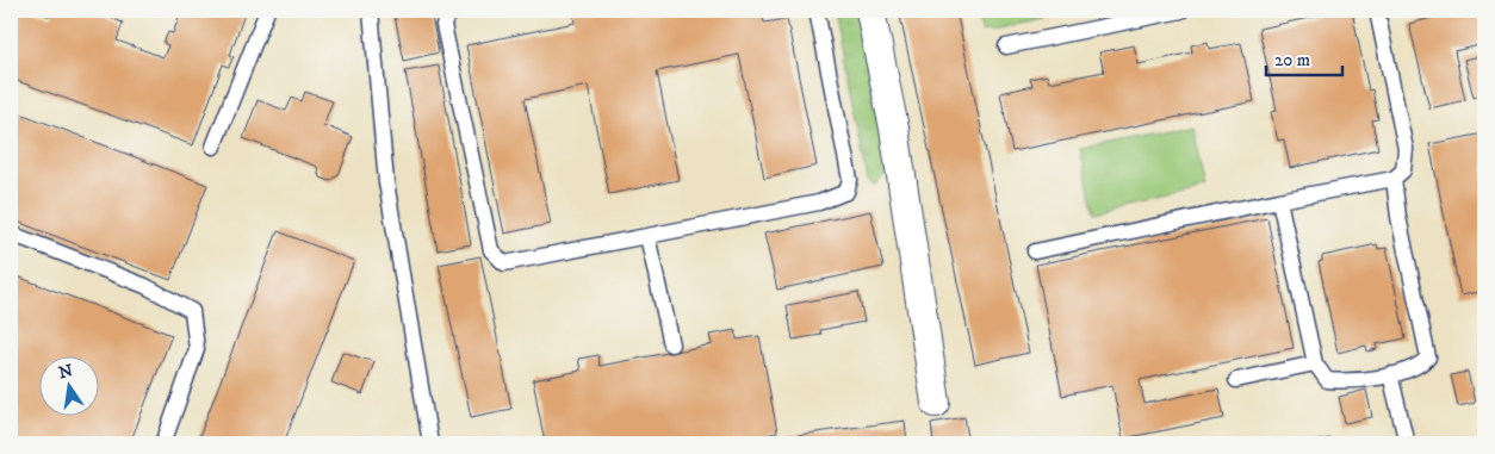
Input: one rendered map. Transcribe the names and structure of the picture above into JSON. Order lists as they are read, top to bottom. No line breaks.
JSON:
{"scale_bar":"20 m","north":"top"}
